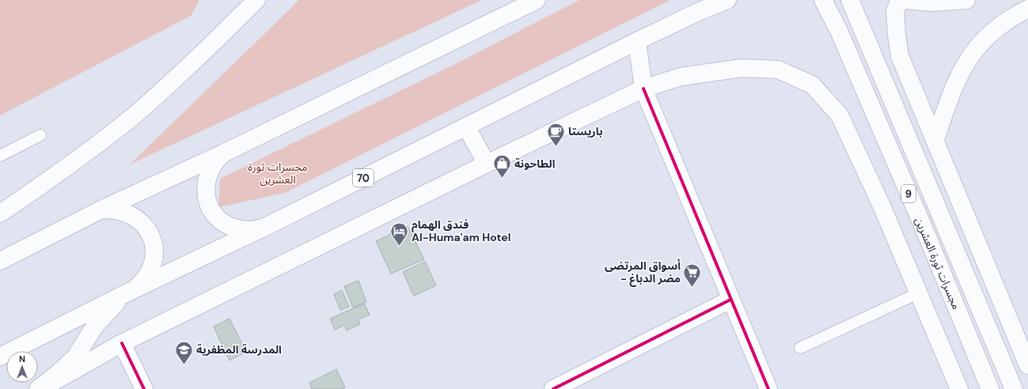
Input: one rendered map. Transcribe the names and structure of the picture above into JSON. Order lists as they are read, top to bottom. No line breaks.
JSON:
{"streets":{"main road":["70","9","مجسرات ثورة العشرين"]},"parks":["مجسرات ثورة العشرين"],"places":{"cafe":["باريستا"],"shop":["الطاحونة"],"hotel":["فندق الهمام Al-Huma'am Hotel"],"supermarket":["أسواق المرتضى - مضر الدباغ"],"school or university":["المدرسة المظفرية"]},"north":"top"}
